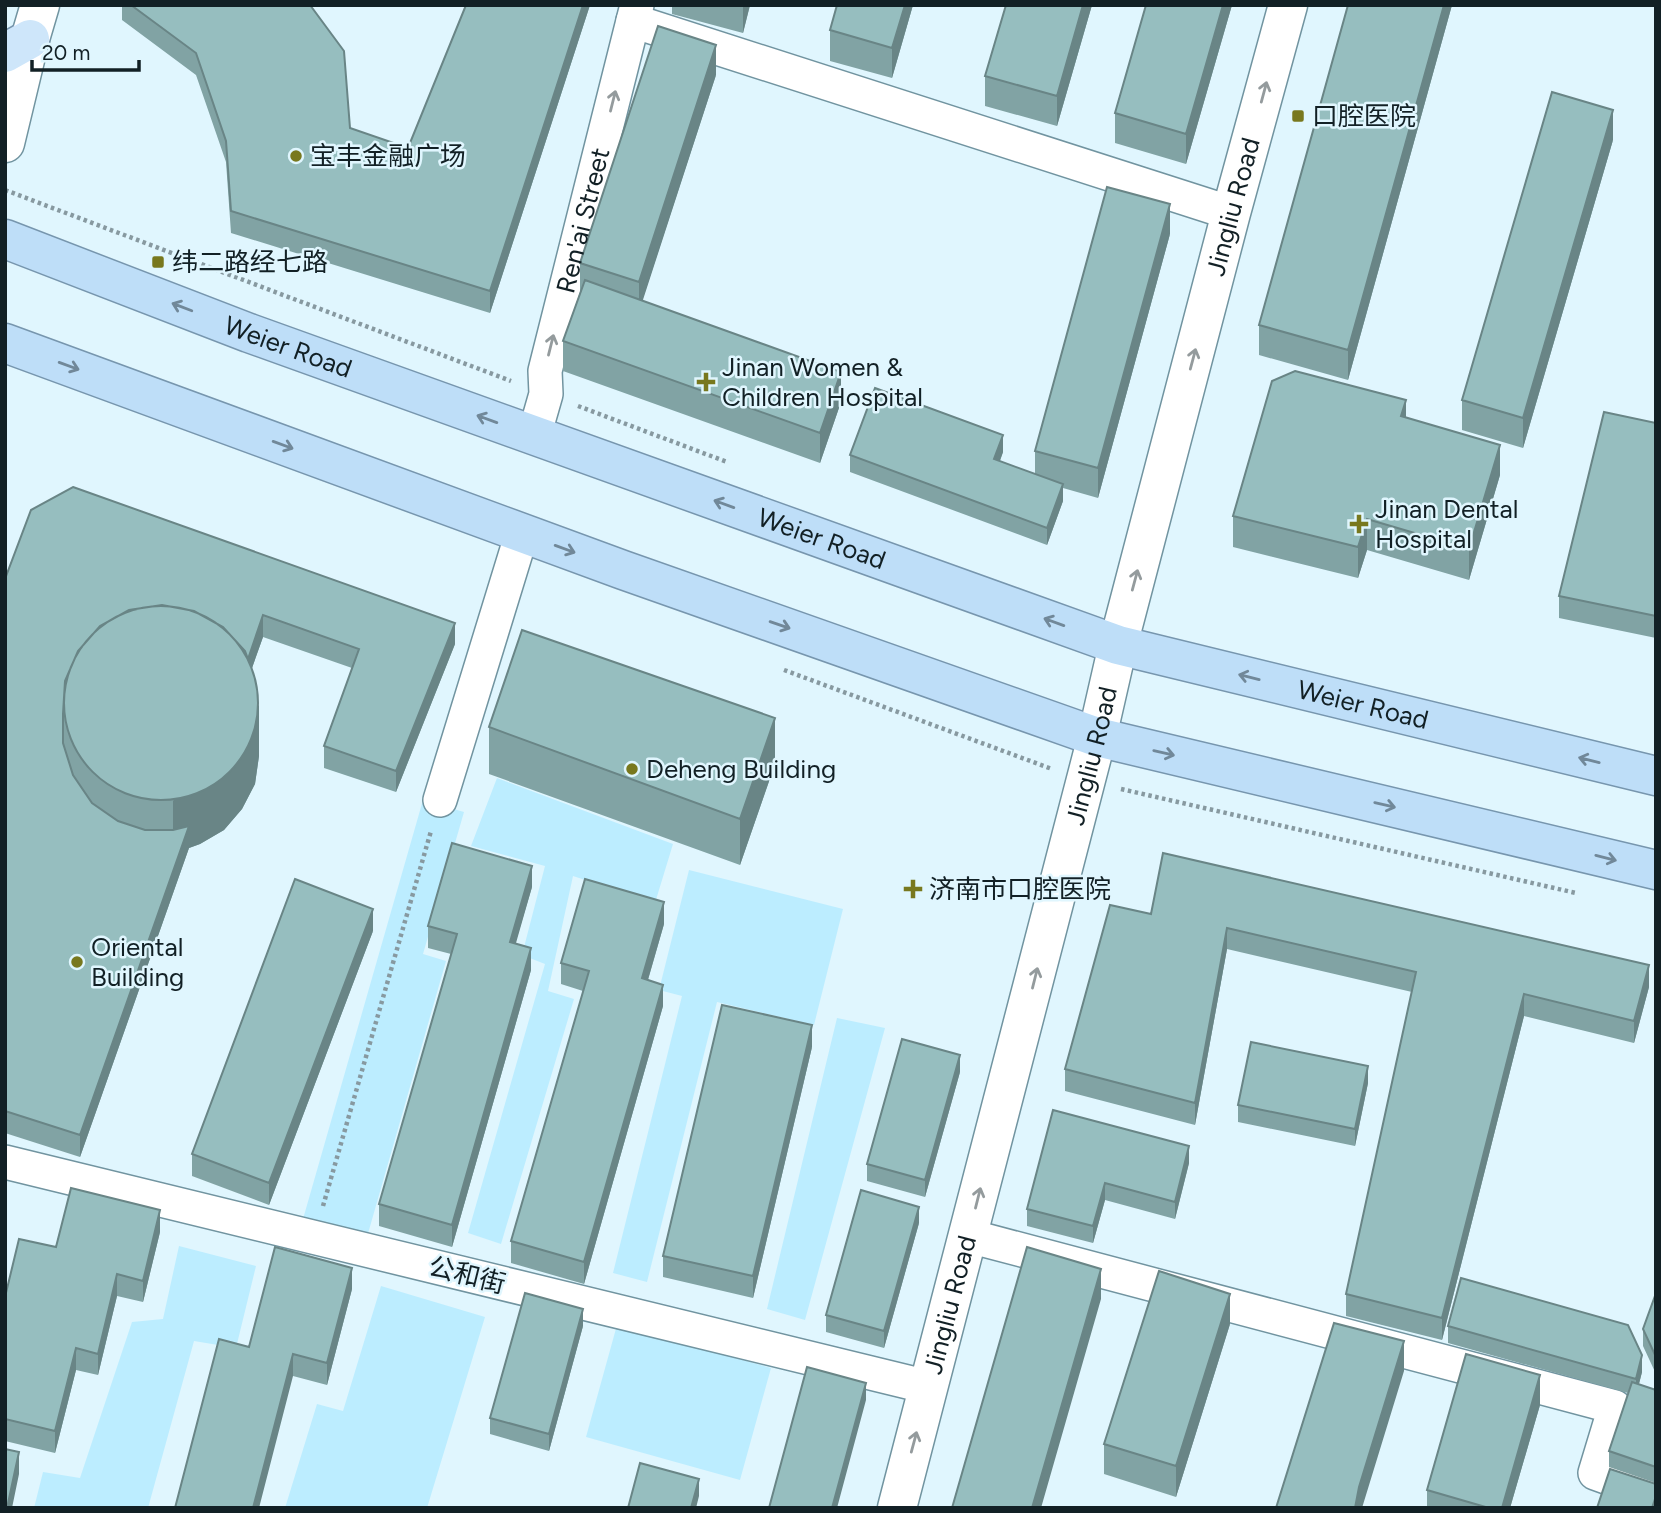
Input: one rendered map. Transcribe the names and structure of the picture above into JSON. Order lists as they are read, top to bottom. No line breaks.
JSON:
{"streets":{"highway":["Weier Road"],"street":["Jingliu Road","Ren'ai Street","公和街"]},"crossings":[["Jingliu Road","Weier Road"],["Jingliu Road","公和街"],["Ren'ai Street","Weier Road"]],"one_way":["Jingliu Road","Ren'ai Street"],"places":{"transit":["口腔医院","纬二路经七路"],"other":["宝丰金融广场","Deheng Building","Oriental Building"],"health":["Jinan Women & Children Hospital","Jinan Dental Hospital","济南市口腔医院"]},"scale_bar":"20 m"}
